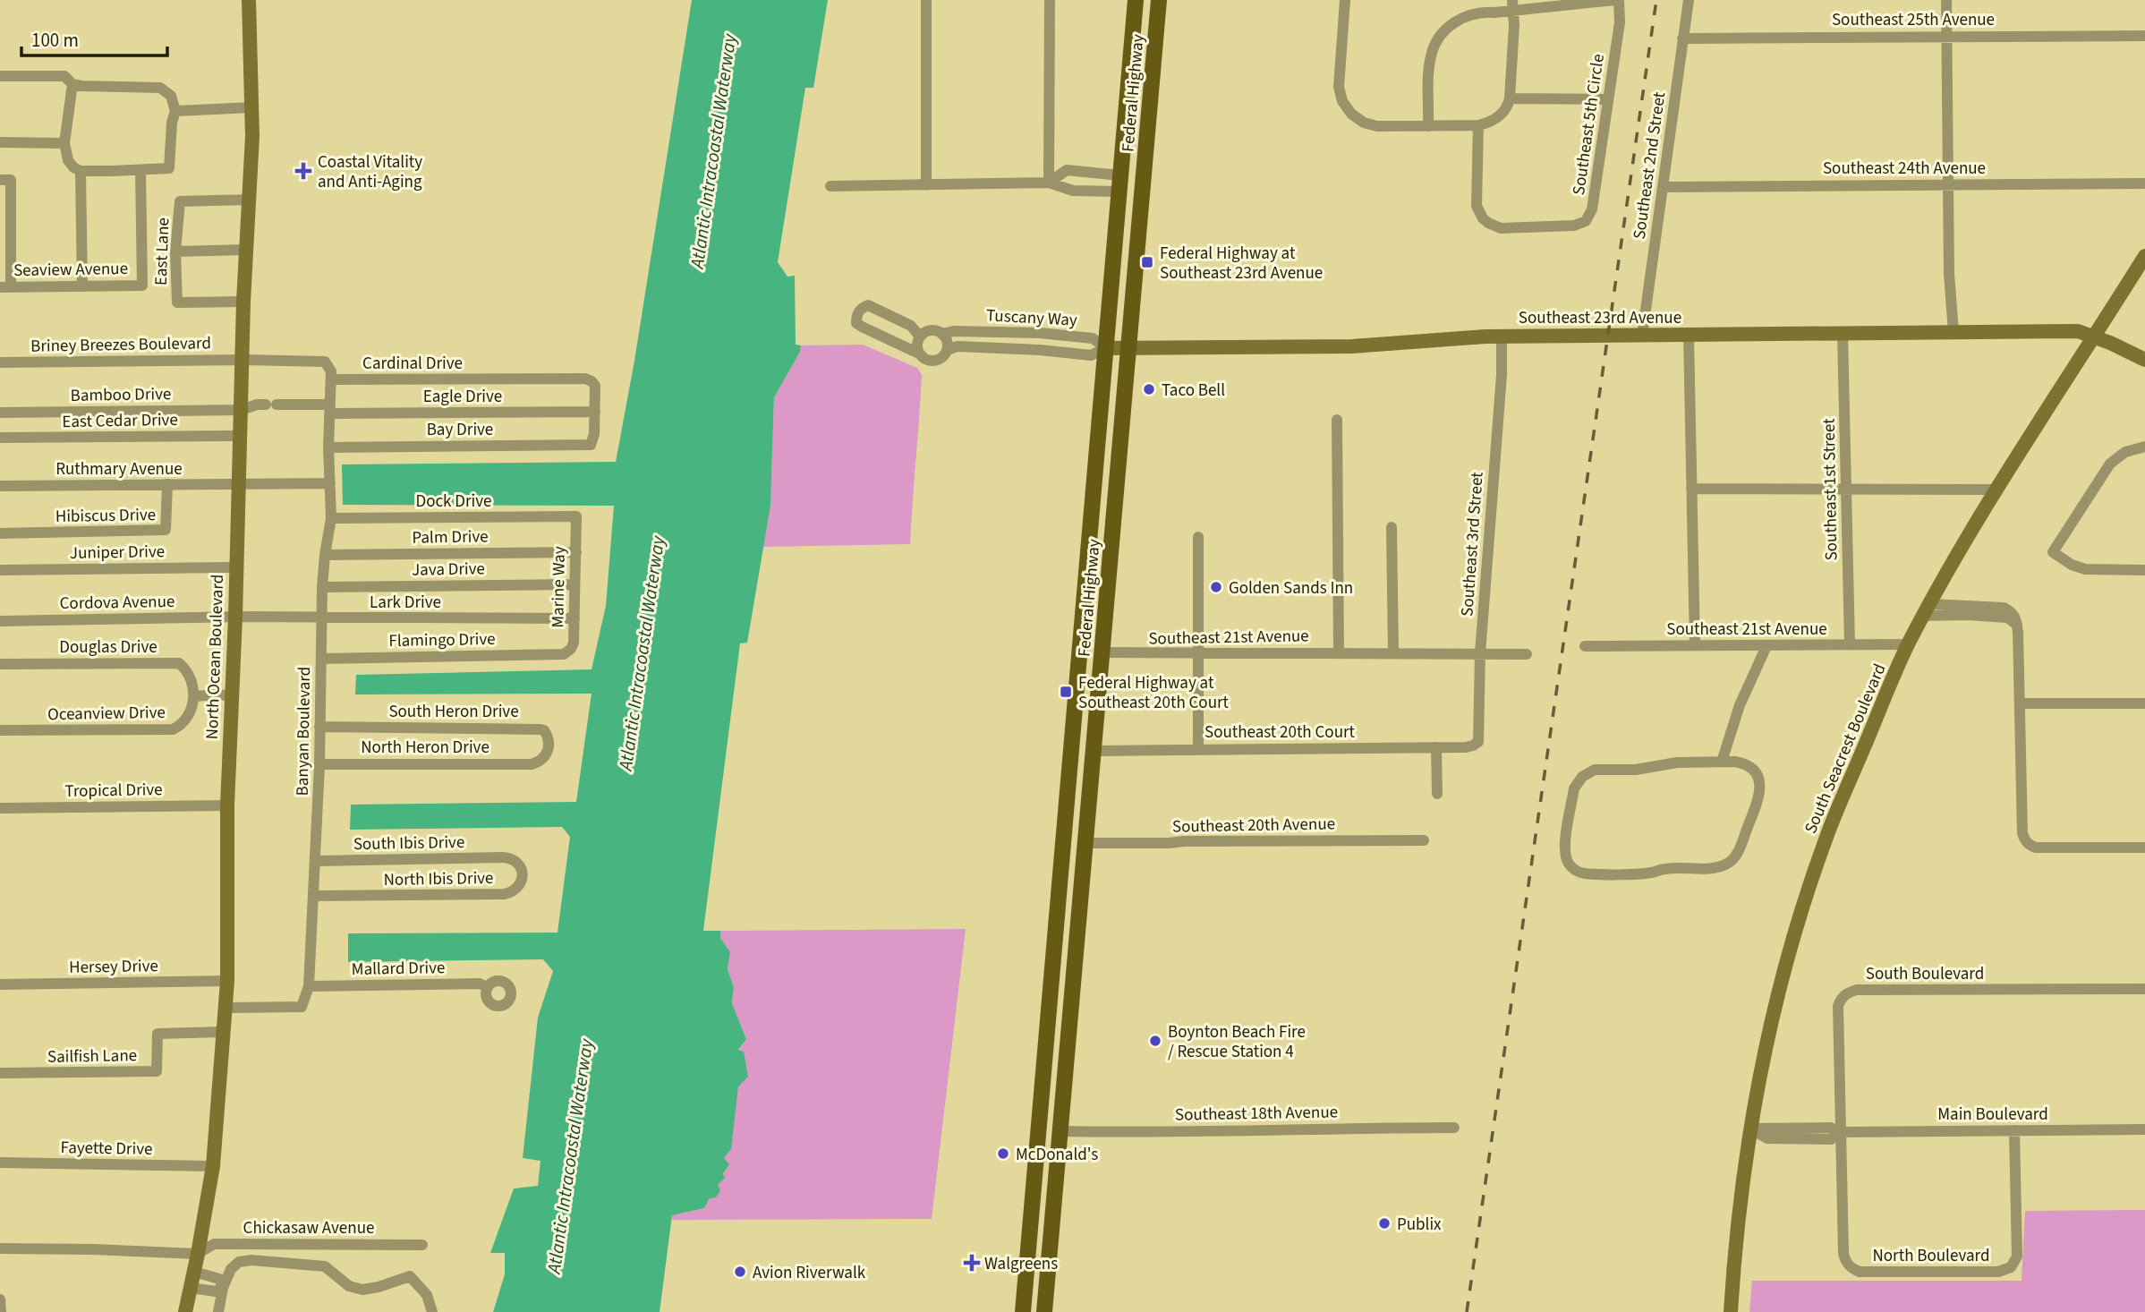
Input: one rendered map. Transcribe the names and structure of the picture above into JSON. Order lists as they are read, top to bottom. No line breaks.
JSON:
{"streets":{"main road":["Federal Highway"],"street":["Southeast 25th Avenue","Southeast 5th Circle","Southeast 2nd Street","Southeast 24th Avenue","East Lane","Seaview Avenue","Tuscany Way","Southeast 23rd Avenue","Briney Breezes Boulevard","Cardinal Drive","Bamboo Drive","Eagle Drive","East Cedar Drive","Bay Drive","Ruthmary Avenue","Southeast 1st Street","Dock Drive","Hibiscus Drive","Palm Drive","Southeast 3rd Street","Juniper Drive","Java Drive","Marine Way","Cordova Avenue","Lark Drive","Southeast 21st Avenue","Flamingo Drive","Douglas Drive","North Ocean Boulevard","South Heron Drive","Oceanview Drive","Banyan Boulevard","Southeast 20th Court","North Heron Drive","South Seacrest Boulevard","Tropical Drive","Southeast 20th Avenue","South Ibis Drive","North Ibis Drive","Hersey Drive","Mallard Drive","South Boulevard","Sailfish Lane","Southeast 18th Avenue","Main Boulevard","Fayette Drive","Chickasaw Avenue","North Boulevard"]},"crossings":[["Southeast 25th Avenue","Southeast 2nd Street"],["Federal Highway","Tuscany Way"],["Federal Highway","Southeast 23rd Avenue"],["Federal Highway","Southeast 21st Avenue"],["Federal Highway","Southeast 20th Court"],["Federal Highway","Southeast 20th Avenue"],["Federal Highway","Southeast 18th Avenue"],["Southeast 2nd Street","Southeast 24th Avenue"],["Southeast 2nd Street","Southeast 23rd Avenue"],["East Lane","North Ocean Boulevard"],["Tuscany Way","Southeast 23rd Avenue"],["Southeast 23rd Avenue","Southeast 1st Street"],["Southeast 23rd Avenue","Southeast 3rd Street"],["Southeast 23rd Avenue","South Seacrest Boulevard"],["Briney Breezes Boulevard","North Ocean Boulevard"],["Cardinal Drive","Eagle Drive"],["Cardinal Drive","Bay Drive"],["Cardinal Drive","Banyan Boulevard"],["Bamboo Drive","Eagle Drive"],["Bamboo Drive","North Ocean Boulevard"],["Eagle Drive","Bay Drive"],["Eagle Drive","Banyan Boulevard"],["East Cedar Drive","North Ocean Boulevard"],["Bay Drive","Banyan Boulevard"],["Ruthmary Avenue","Hibiscus Drive"],["Ruthmary Avenue","North Ocean Boulevard"],["Ruthmary Avenue","Banyan Boulevard"],["Southeast 1st Street","Southeast 21st Avenue"],["Dock Drive","Marine Way"],["Dock Drive","Banyan Boulevard"],["Palm Drive","Marine Way"],["Palm Drive","Banyan Boulevard"],["Southeast 3rd Street","Southeast 21st Avenue"],["Southeast 3rd Street","Southeast 20th Court"],["Juniper Drive","North Ocean Boulevard"],["Java Drive","Marine Way"],["Java Drive","Banyan Boulevard"],["Marine Way","Lark Drive"],["Marine Way","Flamingo Drive"],["Cordova Avenue","Lark Drive"],["Cordova Avenue","North Ocean Boulevard"],["Lark Drive","North Ocean Boulevard"],["Lark Drive","Banyan Boulevard"],["Southeast 21st Avenue","South Seacrest Boulevard"],["Flamingo Drive","Banyan Boulevard"],["Douglas Drive","Oceanview Drive"],["North Ocean Boulevard","Tropical Drive"],["North Ocean Boulevard","Hersey Drive"],["North Ocean Boulevard","Sailfish Lane"],["North Ocean Boulevard","Fayette Drive"],["North Ocean Boulevard","Chickasaw Avenue"],["South Heron Drive","Banyan Boulevard"],["South Heron Drive","North Heron Drive"],["Banyan Boulevard","North Heron Drive"],["Banyan Boulevard","South Ibis Drive"],["Banyan Boulevard","North Ibis Drive"],["Banyan Boulevard","Mallard Drive"],["South Seacrest Boulevard","Main Boulevard"],["South Ibis Drive","North Ibis Drive"],["South Boulevard","Main Boulevard"],["South Boulevard","North Boulevard"],["Main Boulevard","North Boulevard"]],"water":["Atlantic Intracoastal Waterway"],"places":{"health":["Coastal Vitality and Anti-Aging","Walgreens"],"transit":["Federal Highway at Southeast 23rd Avenue","Federal Highway at Southeast 20th Court"],"other":["Taco Bell","Golden Sands Inn","Boynton Beach Fire / Rescue Station 4","McDonald's","Publix","Avion Riverwalk"]},"scale_bar":"100 m"}
